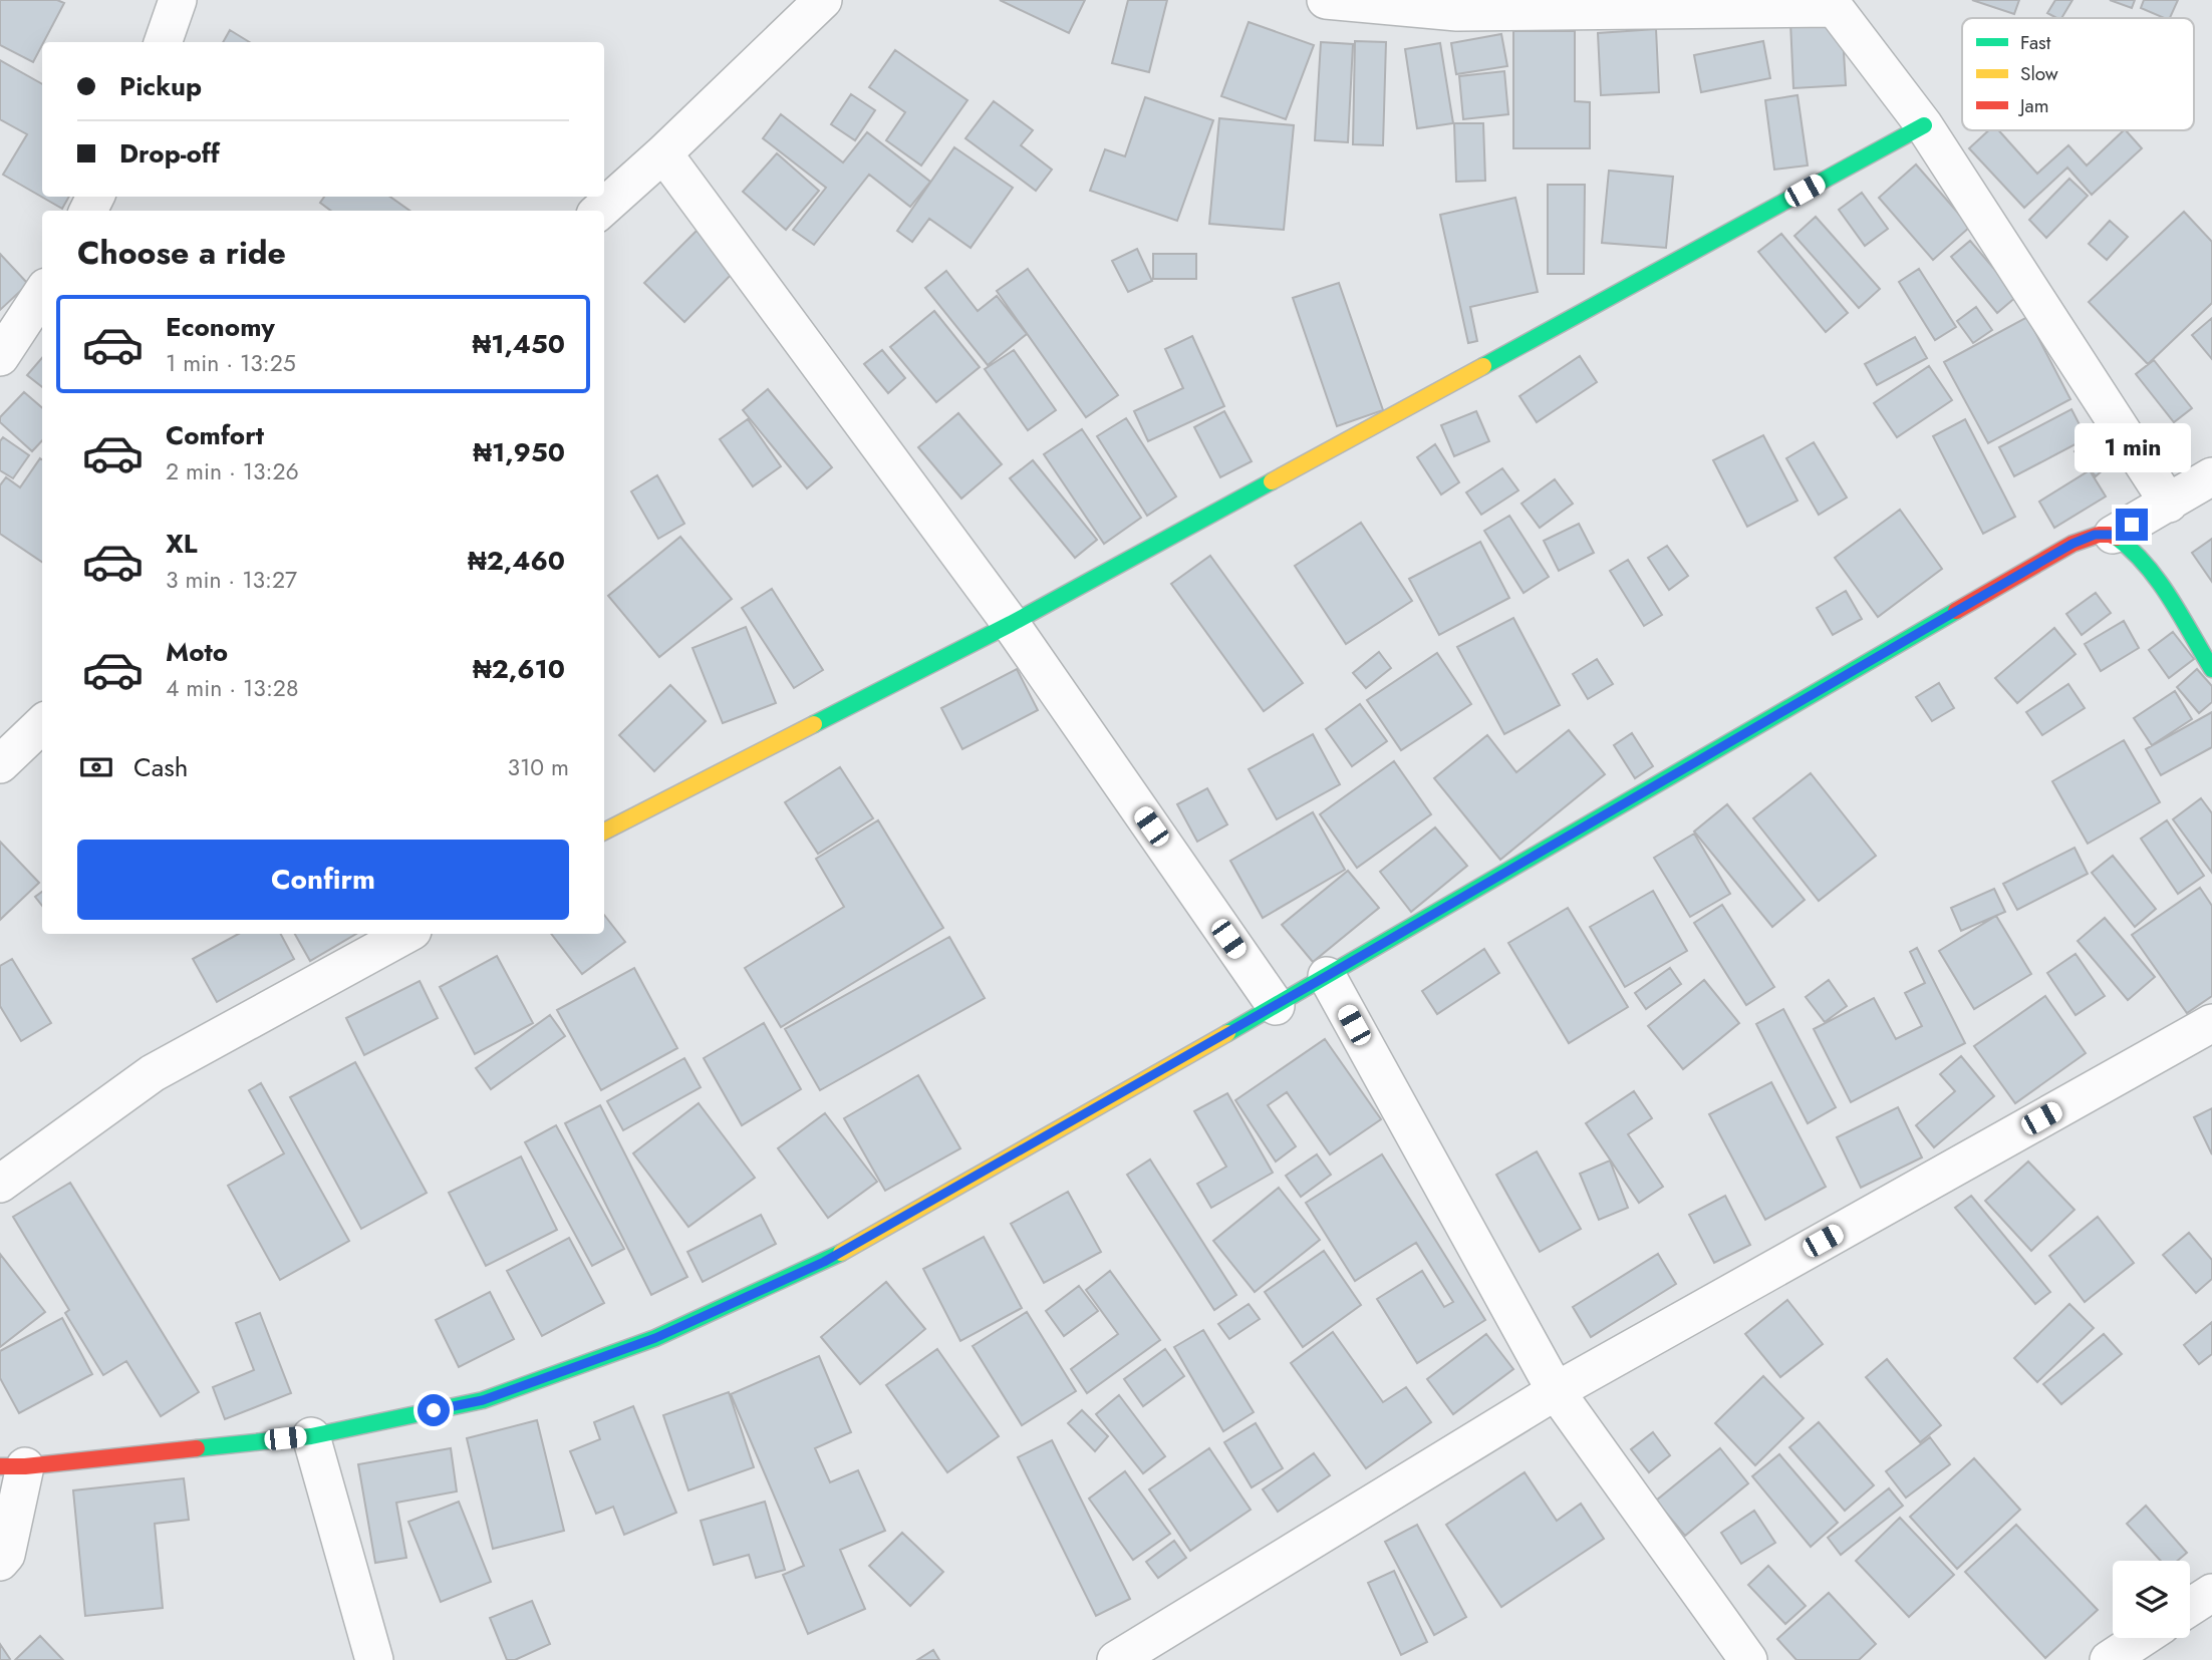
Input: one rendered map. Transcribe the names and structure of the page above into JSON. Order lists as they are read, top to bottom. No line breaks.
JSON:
{"legend":["Fast","Slow","Jam"],"page":{"banner":["Pickup","Drop-off"],"heading":"Choose a ride","list":[{"name":"Economy","note":"1 min · 13:25","value":"₦1,450"},{"name":"Comfort","note":"2 min · 13:26","value":"₦1,950"},{"name":"XL","note":"3 min · 13:27","value":"₦2,460"},{"name":"Moto","note":"4 min · 13:28","value":"₦2,610"}],"bubble":"1 min","pay":["Cash","310 m"],"buttons":"Confirm"}}
